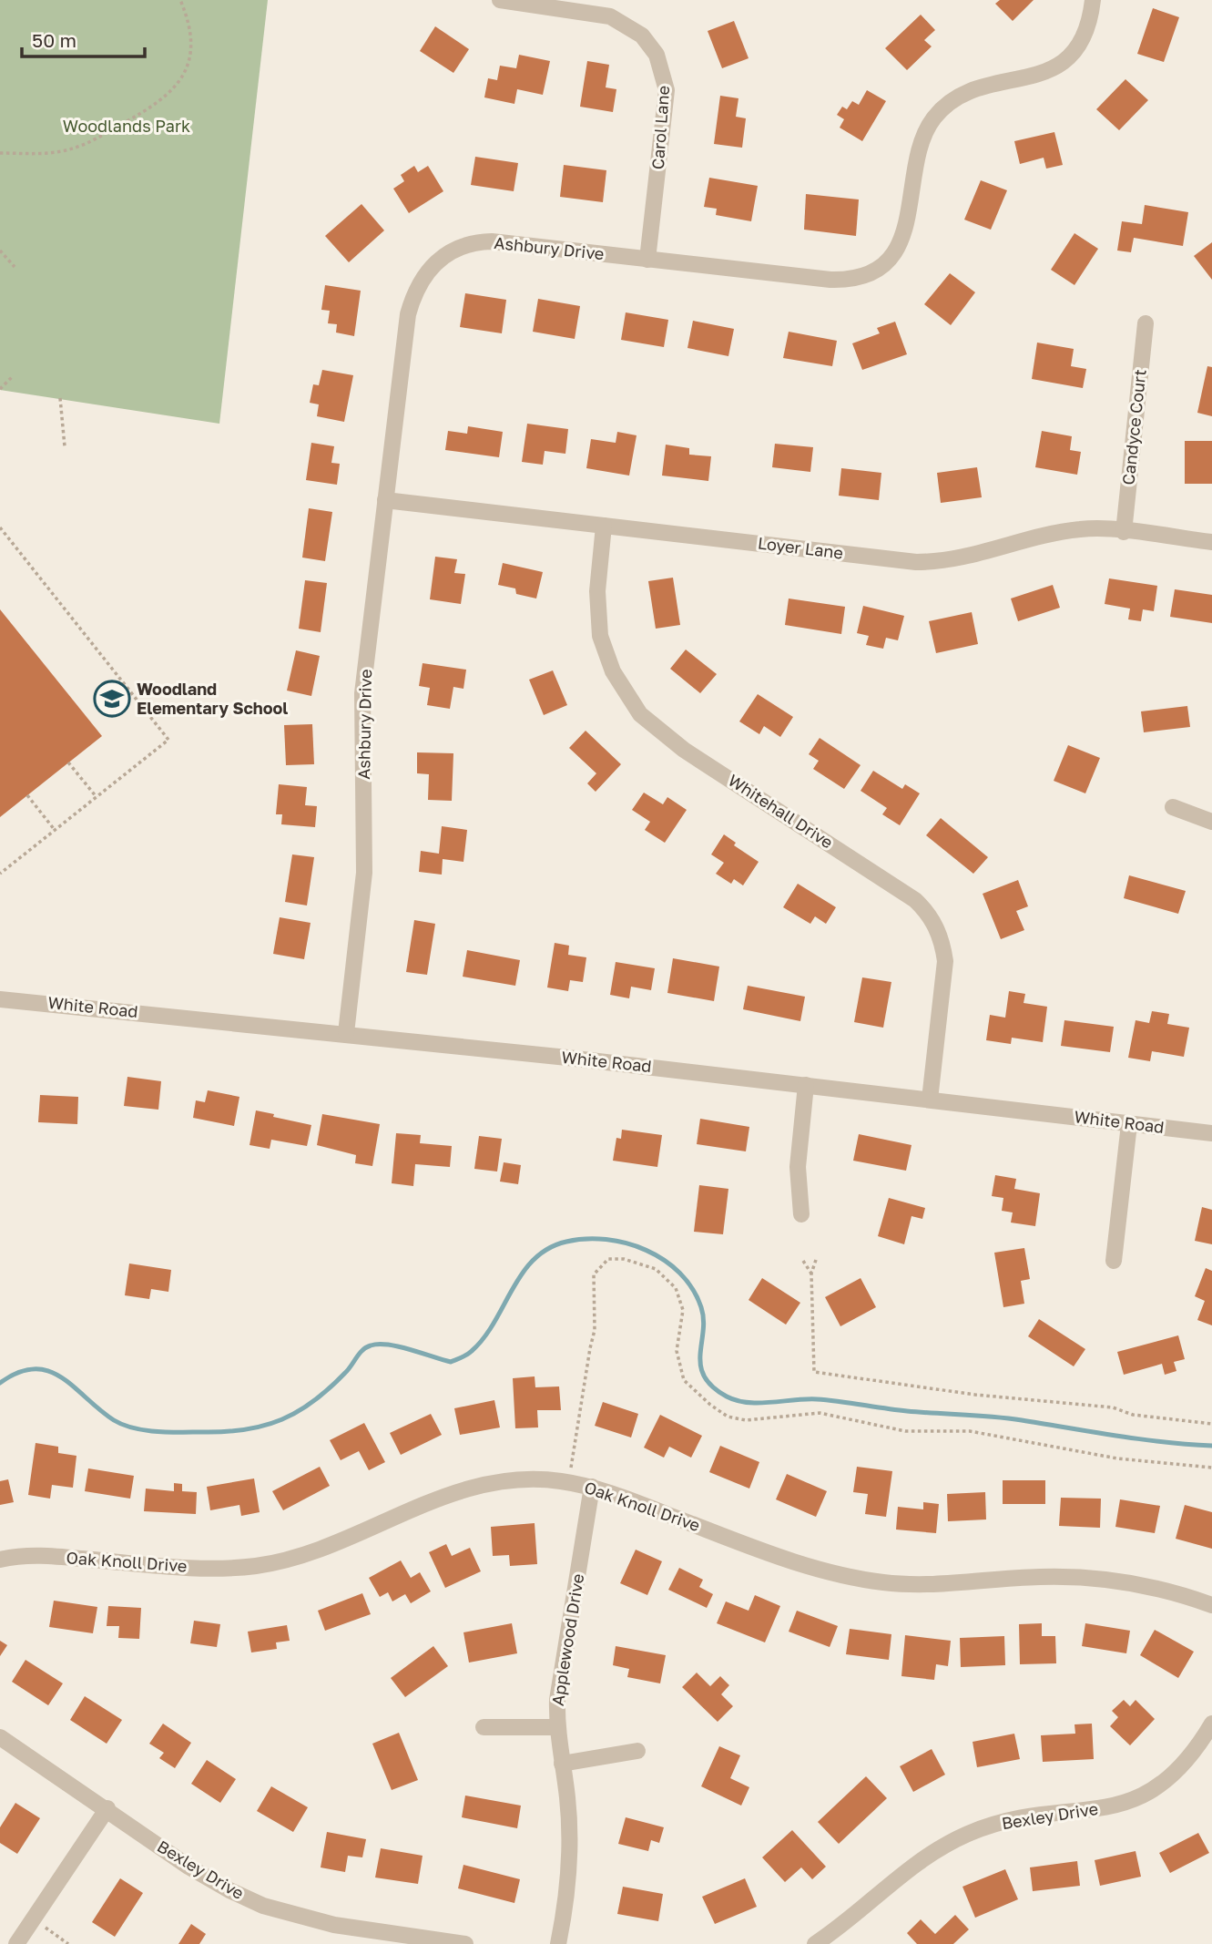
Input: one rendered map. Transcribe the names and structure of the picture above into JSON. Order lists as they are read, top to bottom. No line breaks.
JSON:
{"streets":{"street":["Carol Lane","Ashbury Drive","Candyce Court","Loyer Lane","Whitehall Drive","White Road","Oak Knoll Drive","Applewood Drive","Bexley Drive"]},"crossings":[["Carol Lane","Ashbury Drive"],["Ashbury Drive","Loyer Lane"],["Ashbury Drive","White Road"],["Candyce Court","Loyer Lane"],["Loyer Lane","Whitehall Drive"],["Whitehall Drive","White Road"],["Oak Knoll Drive","Applewood Drive"]],"parks":["Woodlands Park"],"places":{"school or university":["Woodland Elementary School"]},"scale_bar":"50 m"}
